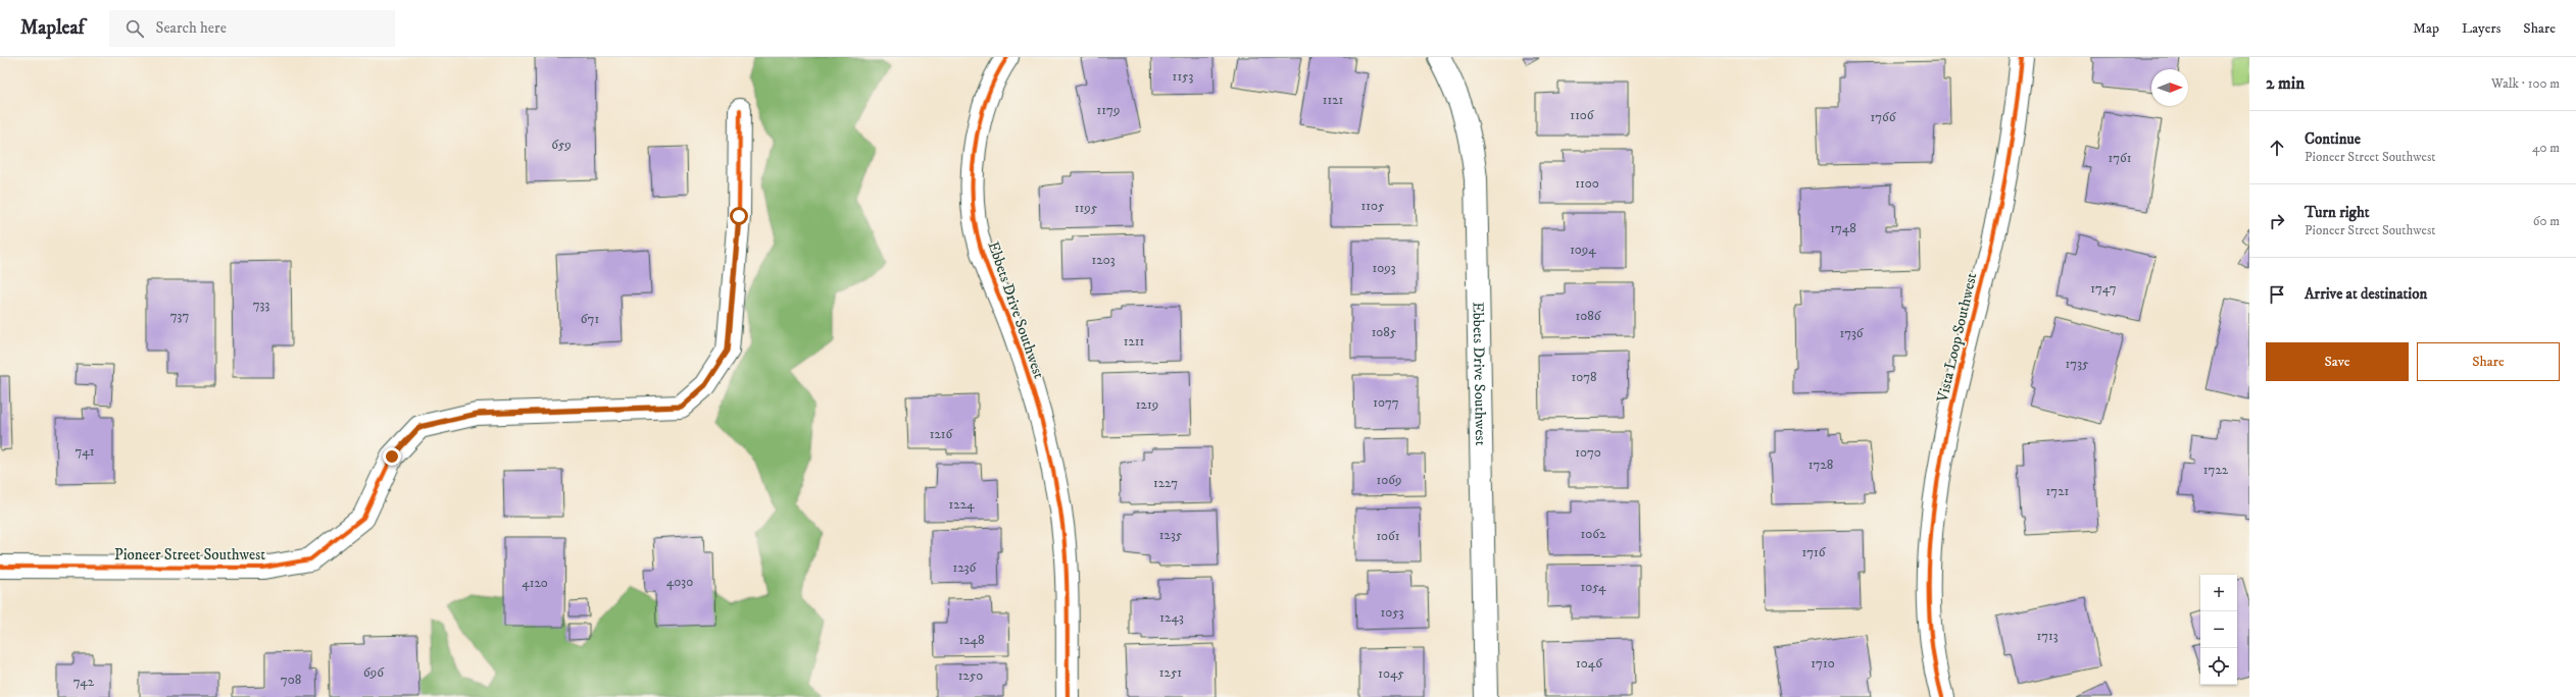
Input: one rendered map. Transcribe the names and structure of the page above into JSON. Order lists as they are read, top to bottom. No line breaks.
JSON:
{"streets":{"street":["Ebbets Drive Southwest","Vista Loop Southwest","Pioneer Street Southwest"]},"house_numbers":["1153","1121","1179","1106","1766","659","1761","1100","1105","1195","1748","1094","1203","1093","1747","733","737","1086","671","1085","1736","1211","1735","1078","1077","1219","1216","741","1070","1728","1722","1069","1227","1721","1224","1062","1235","1061","1716","1236","4030","4120","1054","1053","1243","1713","1248","1046","1710","696","1251","1045","1250","708","742"],"north":"right","page":{"header":"Mapleaf","search":"Search here","nav":["Map","Layers","Share"],"heading":["2 min","Walk · 100 m"],"list":[["Continue","Pioneer Street Southwest","40 m"],["Turn right","Pioneer Street Southwest","60 m"],"Arrive at destination"],"buttons":["Save","Share"],"map_buttons":["+","−"]}}
